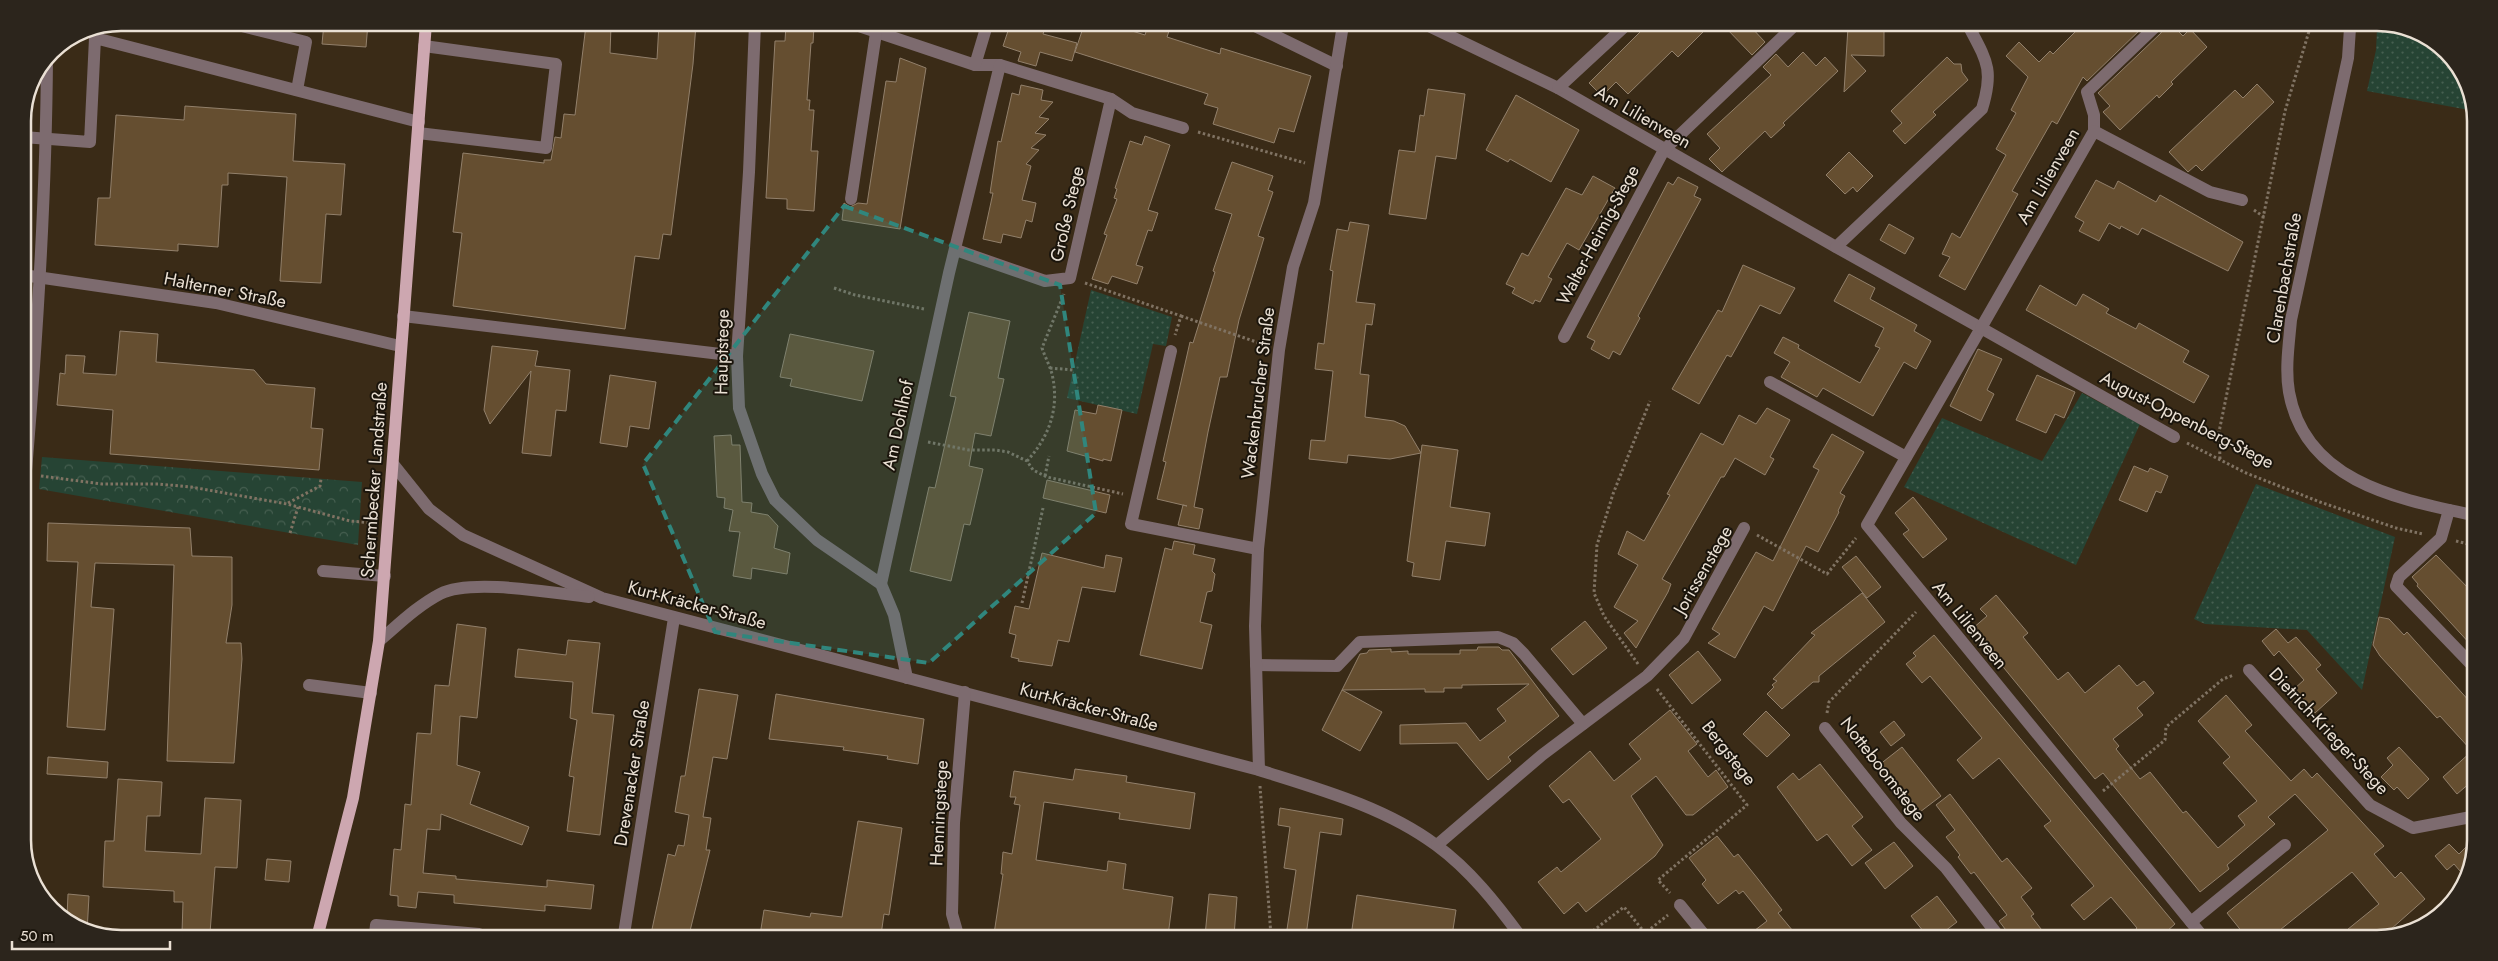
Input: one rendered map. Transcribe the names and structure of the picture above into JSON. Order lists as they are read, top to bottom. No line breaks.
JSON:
{"streets":{"main road":["Schermbecker Landstraße"],"street":["Am Lilienveen","Große Stege","Walter-Heimig-Stege","Clarenbachstraße","Halterner Straße","Hauptstege","Wackenbrucher Straße","August-Oppenberg-Stege","Am Dohlhof","Jorissenstege","Kurt-Kräcker-Straße","Dietrich-Krieger-Stege","Notteboomstege","Drevenacker Straße","Henningstege"],"path":["Bergstege"]},"crossings":[["Am Lilienveen","Walter-Heimig-Stege"],["Am Lilienveen","August-Oppenberg-Stege"],["Am Lilienveen","Jorissenstege"],["Am Lilienveen","Notteboomstege"],["Große Stege","Am Dohlhof"],["Halterner Straße","Schermbecker Landstraße"],["Hauptstege","Am Dohlhof"],["Wackenbrucher Straße","Kurt-Kräcker-Straße"],["Schermbecker Landstraße","Kurt-Kräcker-Straße"],["Jorissenstege","Kurt-Kräcker-Straße"],["Jorissenstege","Bergstege"],["Kurt-Kräcker-Straße","Drevenacker Straße"],["Kurt-Kräcker-Straße","Henningstege"]],"scale_bar":"50 m"}
